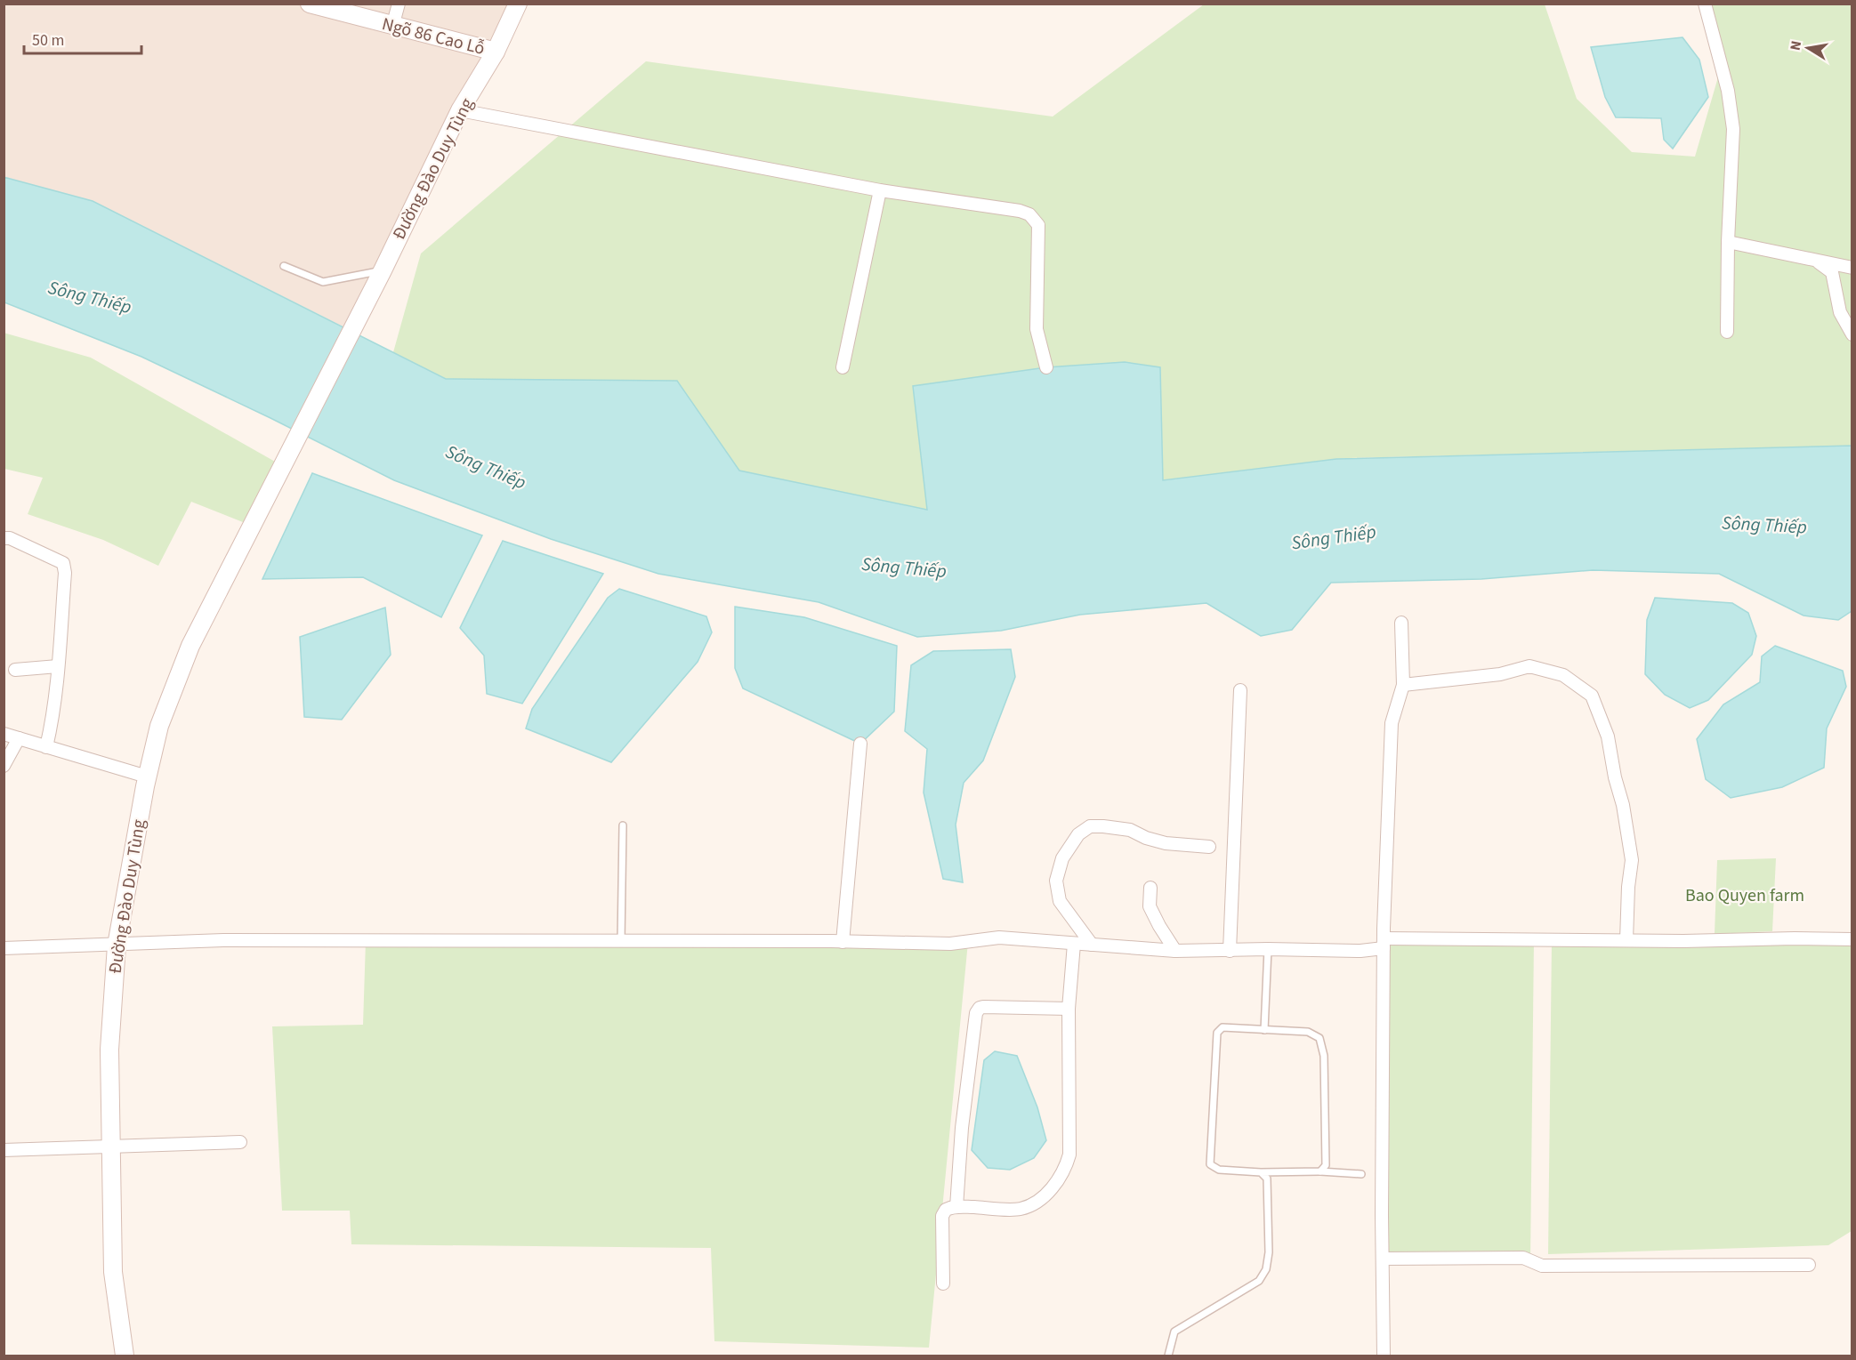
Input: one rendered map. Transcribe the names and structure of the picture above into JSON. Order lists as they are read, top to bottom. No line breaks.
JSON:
{"streets":{"street":["Ngõ 86 Cao Lỗ","Đường Đào Duy Tùng"]},"crossings":[["Ngõ 86 Cao Lỗ","Đường Đào Duy Tùng"]],"water":["Sông Thiếp"],"parks":["Bao Quyen farm"],"scale_bar":"50 m","north":"left"}
